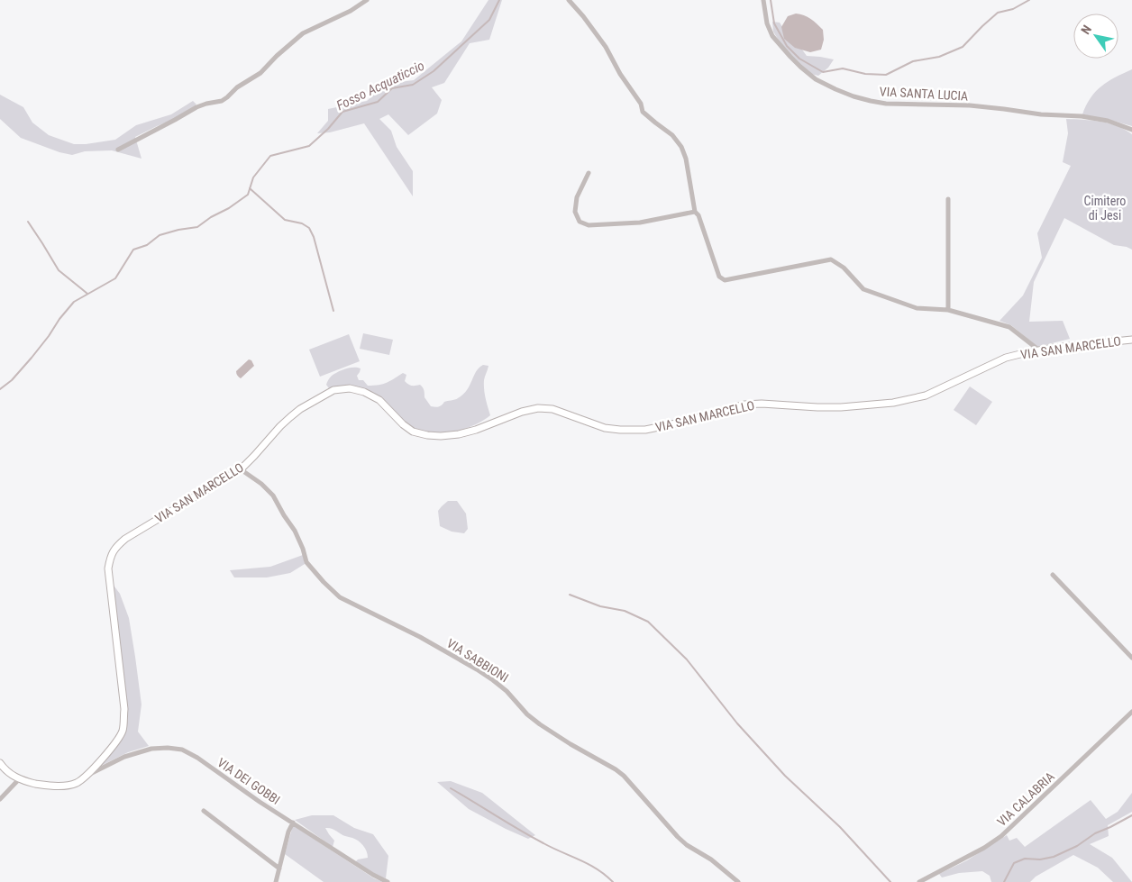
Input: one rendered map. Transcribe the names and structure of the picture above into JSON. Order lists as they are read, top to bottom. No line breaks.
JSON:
{"streets":{"main road":["VIA SAN MARCELLO"],"street":["VIA SANTA LUCIA","VIA SABBIONI","VIA DEI GOBBI","VIA CALABRIA"]},"crossings":[["VIA SAN MARCELLO","VIA SABBIONI"],["VIA SAN MARCELLO","VIA DEI GOBBI"]],"water":["Fosso Acquaticcio"],"parks":["Cimitero di Jesi"],"north":"top left"}
